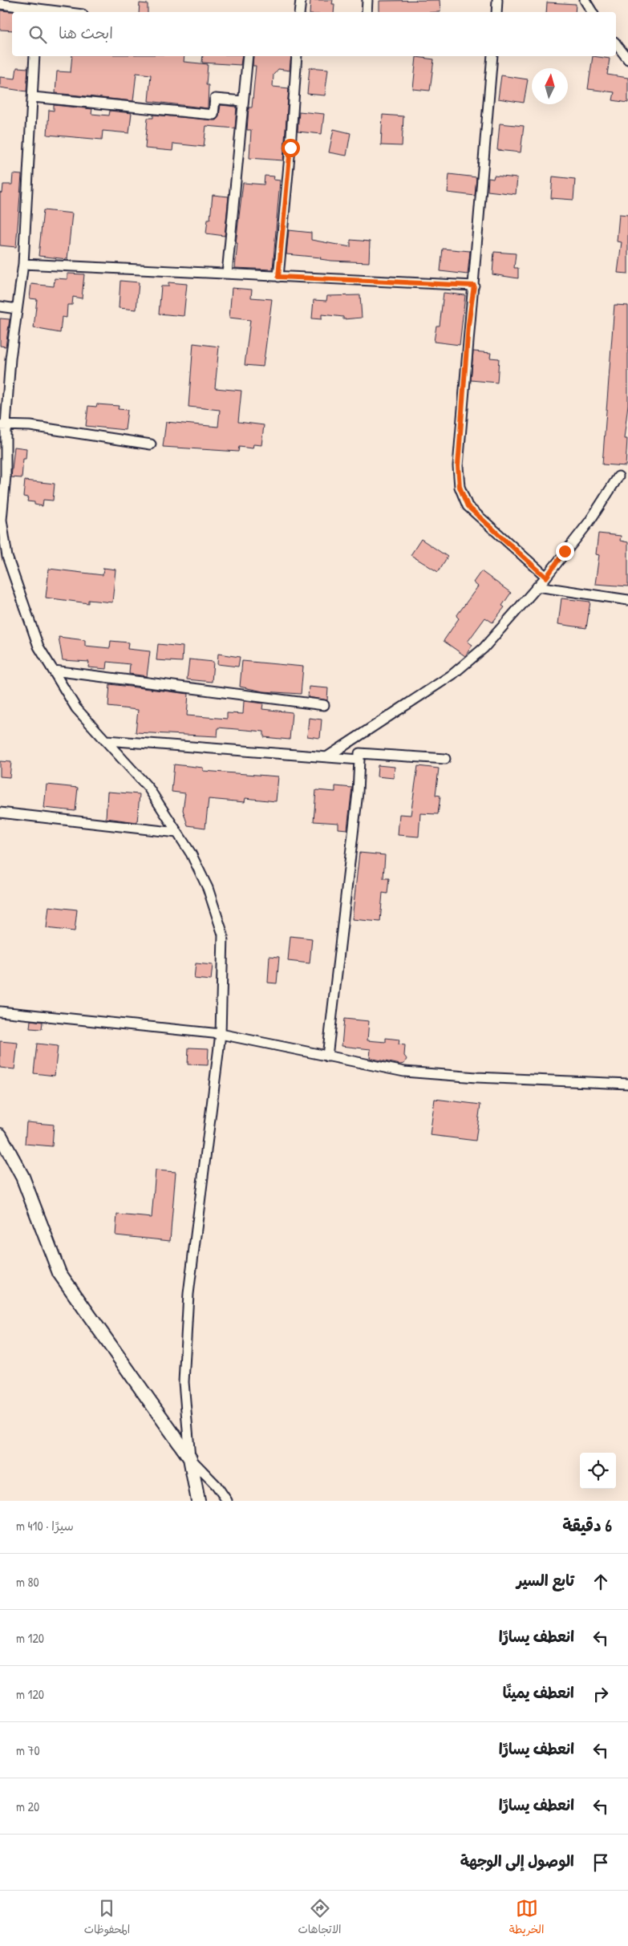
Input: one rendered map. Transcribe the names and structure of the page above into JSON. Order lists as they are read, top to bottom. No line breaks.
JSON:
{"north":"top","page":{"search":"ابحث هنا","heading":["6 دقيقة","سيرًا · 410 m"],"list":[["تابع السير","80 m"],["انعطف يسارًا","120 m"],["انعطف يمينًا","120 m"],["انعطف يسارًا","70 m"],["انعطف يسارًا","20 m"],"الوصول إلى الوجهة"],"nav":["الخريطة","الاتجاهات","المحفوظات"]}}
